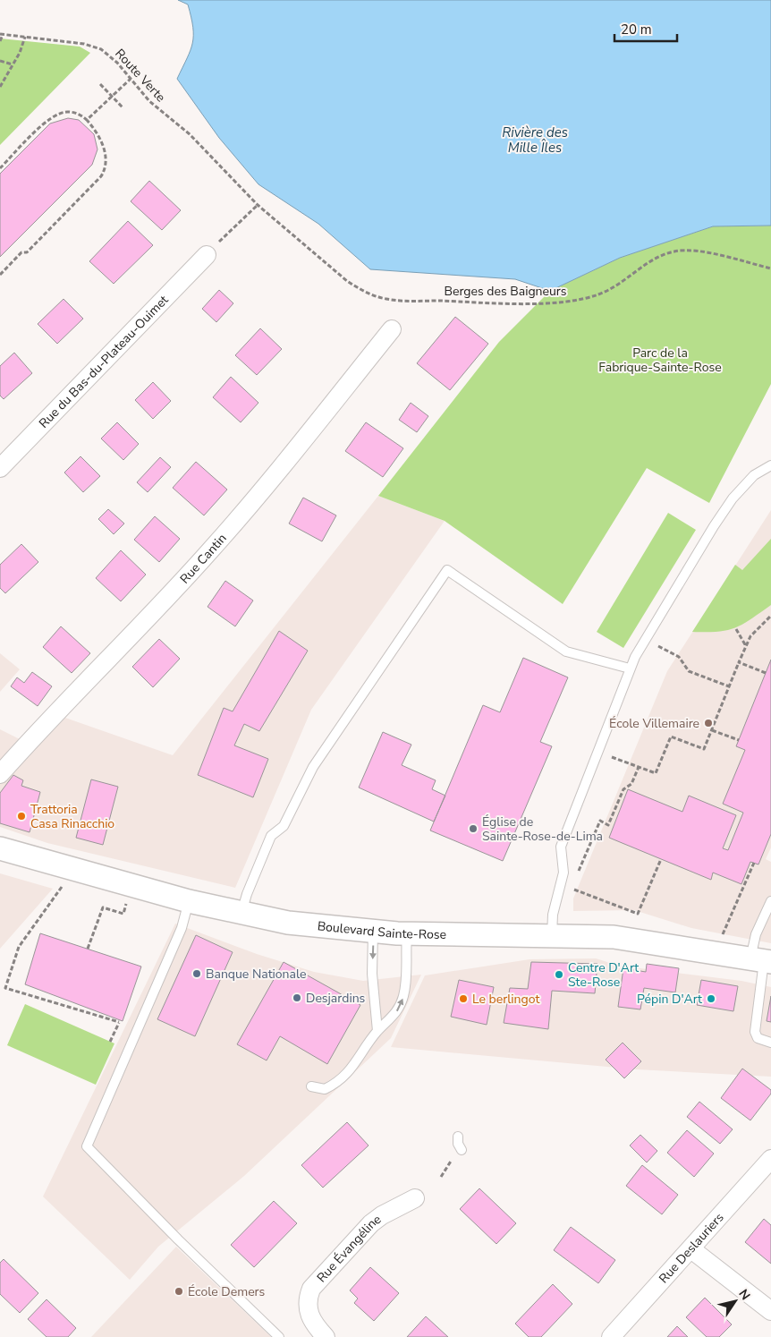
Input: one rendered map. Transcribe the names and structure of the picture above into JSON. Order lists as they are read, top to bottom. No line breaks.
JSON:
{"streets":{"street":["Rue du Bas-du-Plateau-Ouimet","Rue Cantin","Boulevard Sainte-Rose","Rue Deslauriers","Rue Évangéline"],"path":["Route Verte","Berges des Baigneurs"]},"crossings":[["Route Verte","Berges des Baigneurs"]],"water":["Rivière des Mille Îles"],"parks":["Parc de la Fabrique-Sainte-Rose"],"places":["École Villemaire","Trattoria Casa Rinacchio","Église de Sainte-Rose-de-Lima","Banque Nationale","Centre D'Art Ste-Rose","Desjardins","Le berlingot","Pépin D'Art","École Demers"],"scale_bar":"20 m","north":"top right"}
